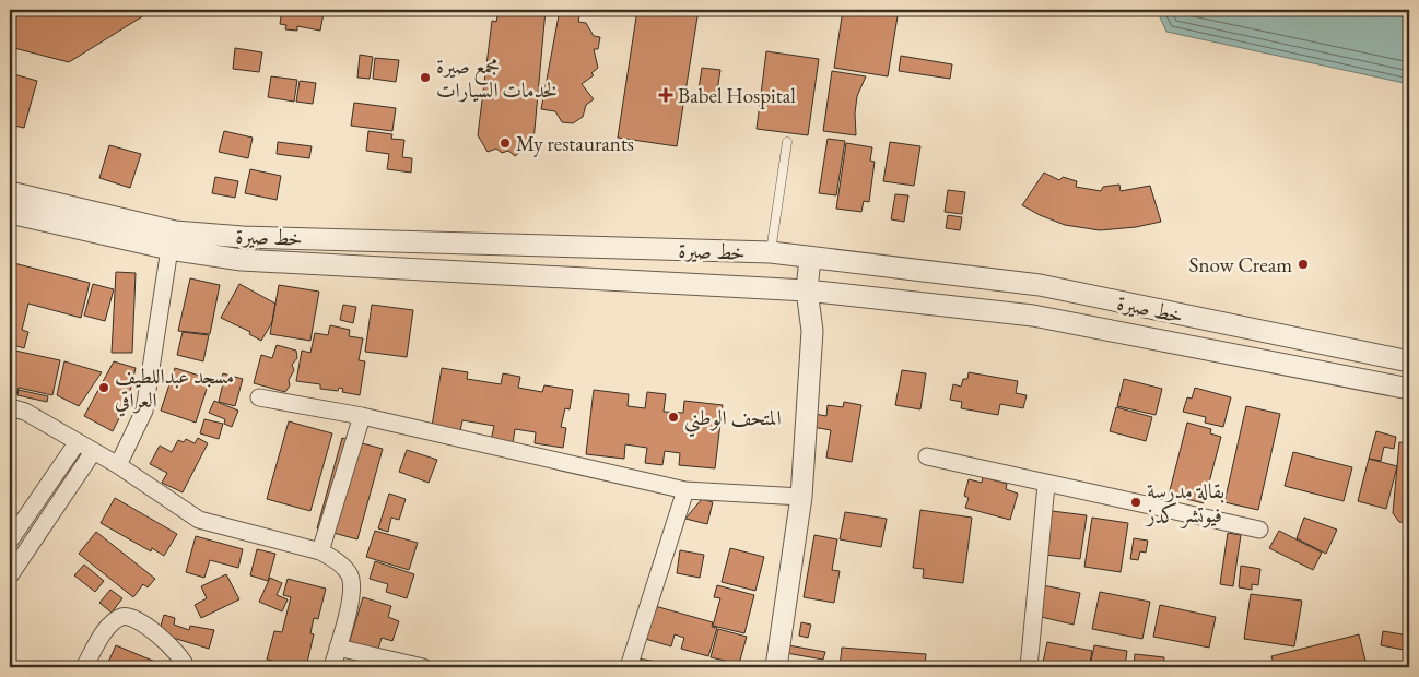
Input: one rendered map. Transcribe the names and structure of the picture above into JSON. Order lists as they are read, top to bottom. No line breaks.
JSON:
{"streets":{"street":["خط صيرة"]},"places":{"other":["مجمع صيرة لخدمات السيارات","My restaurants","Snow Cream","مسجد عبداللطيف العراقي","المتحف الوطني","بقالة مدرسة فيوتشر كدز"],"health":["Babel Hospital"]}}
